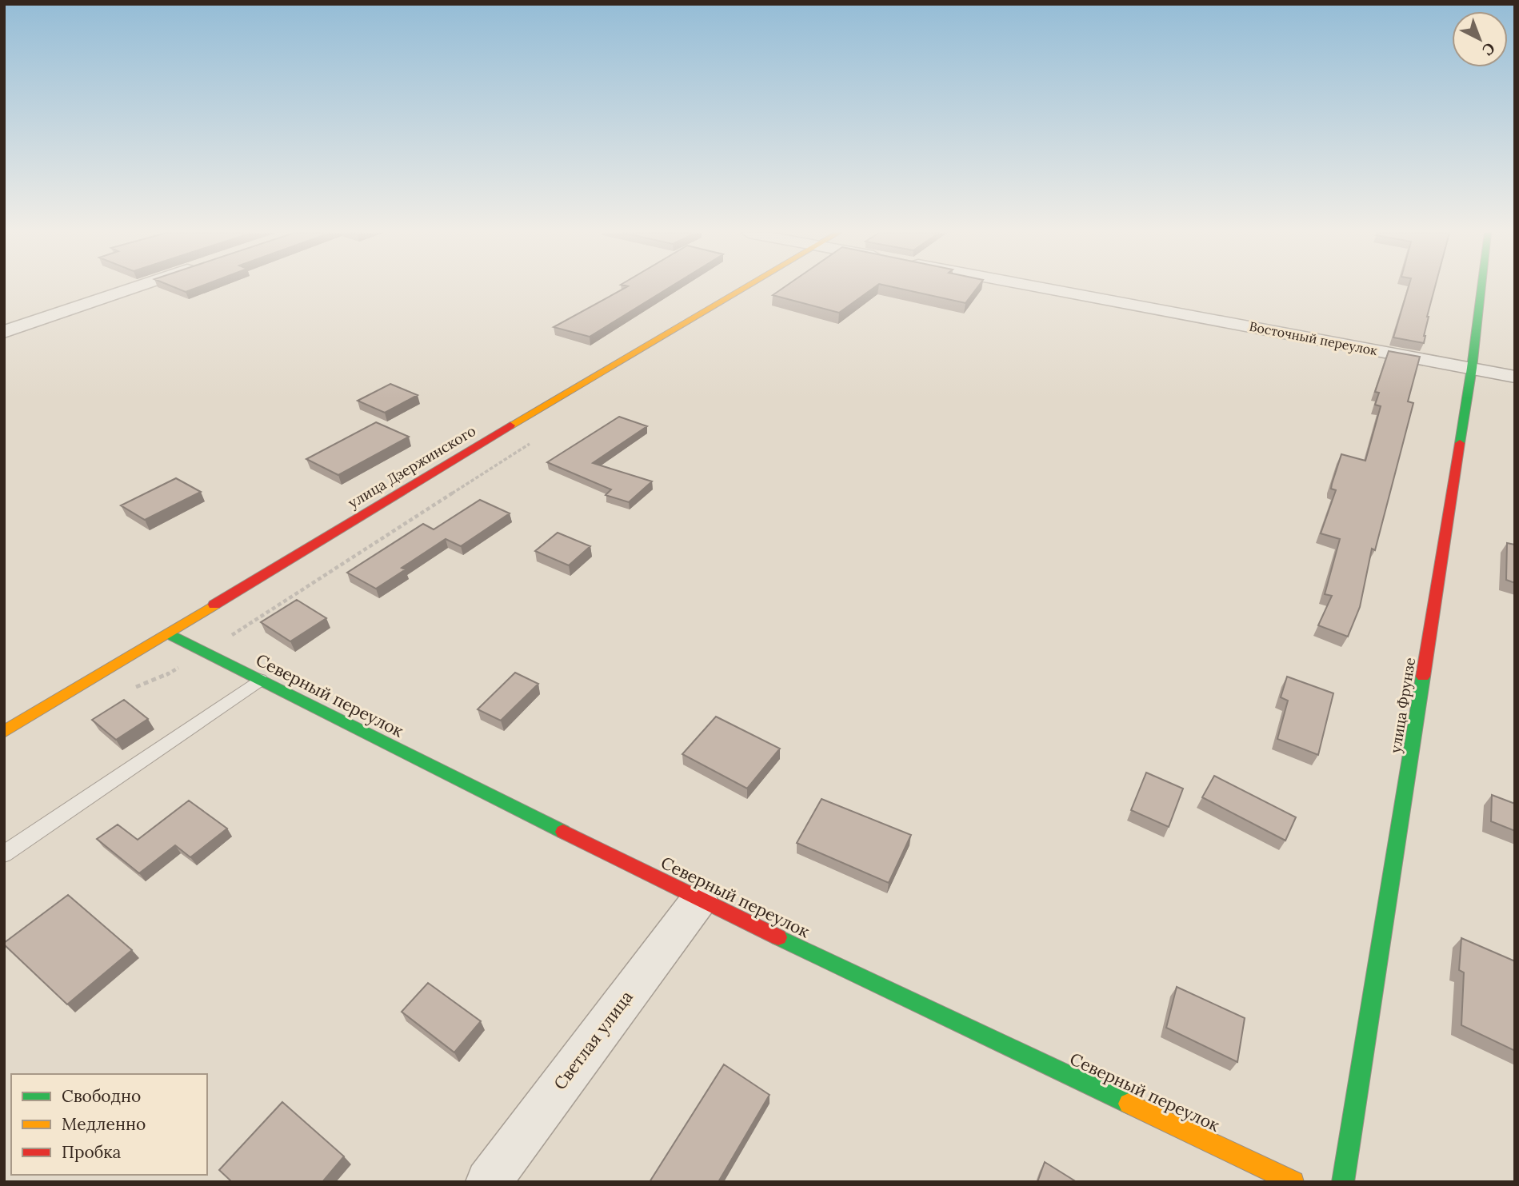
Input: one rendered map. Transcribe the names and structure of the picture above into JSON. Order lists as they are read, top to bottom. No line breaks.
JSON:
{"streets":{"street":["Восточный переулок","улица Дзержинского","Северный переулок","улица Фрунзе","Светлая улица"]},"crossings":[["Восточный переулок","улица Фрунзе"],["улица Дзержинского","Северный переулок"],["Северный переулок","Светлая улица"]],"legend":["Свободно","Медленно","Пробка"],"north":"bottom right"}
